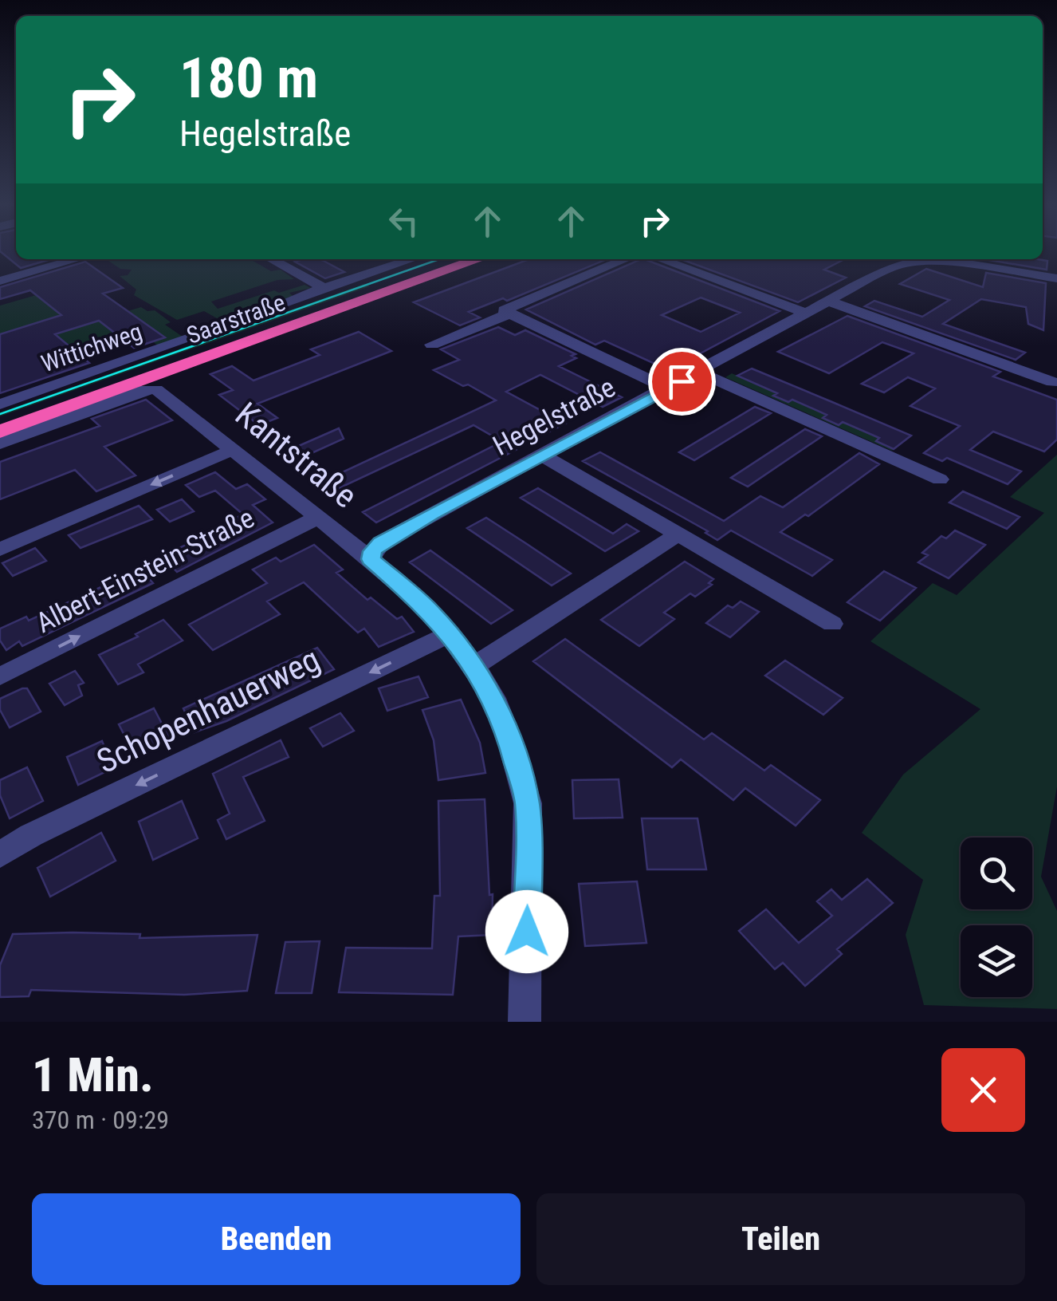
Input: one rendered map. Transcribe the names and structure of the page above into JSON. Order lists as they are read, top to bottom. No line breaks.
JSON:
{"streets":{"highway":["Saarstraße"],"street":["Wittichweg","Hegelstraße","Kantstraße","Albert-Einstein-Straße","Schopenhauerweg"]},"crossings":[["Hegelstraße","Kantstraße"],["Kantstraße","Albert-Einstein-Straße"],["Kantstraße","Schopenhauerweg"]],"one_way":["Schopenhauerweg"],"page":{"turn":["180 m","Hegelstraße"],"heading":["1 Min.","370 m · 09:29"],"buttons":["Beenden","Teilen"]}}
